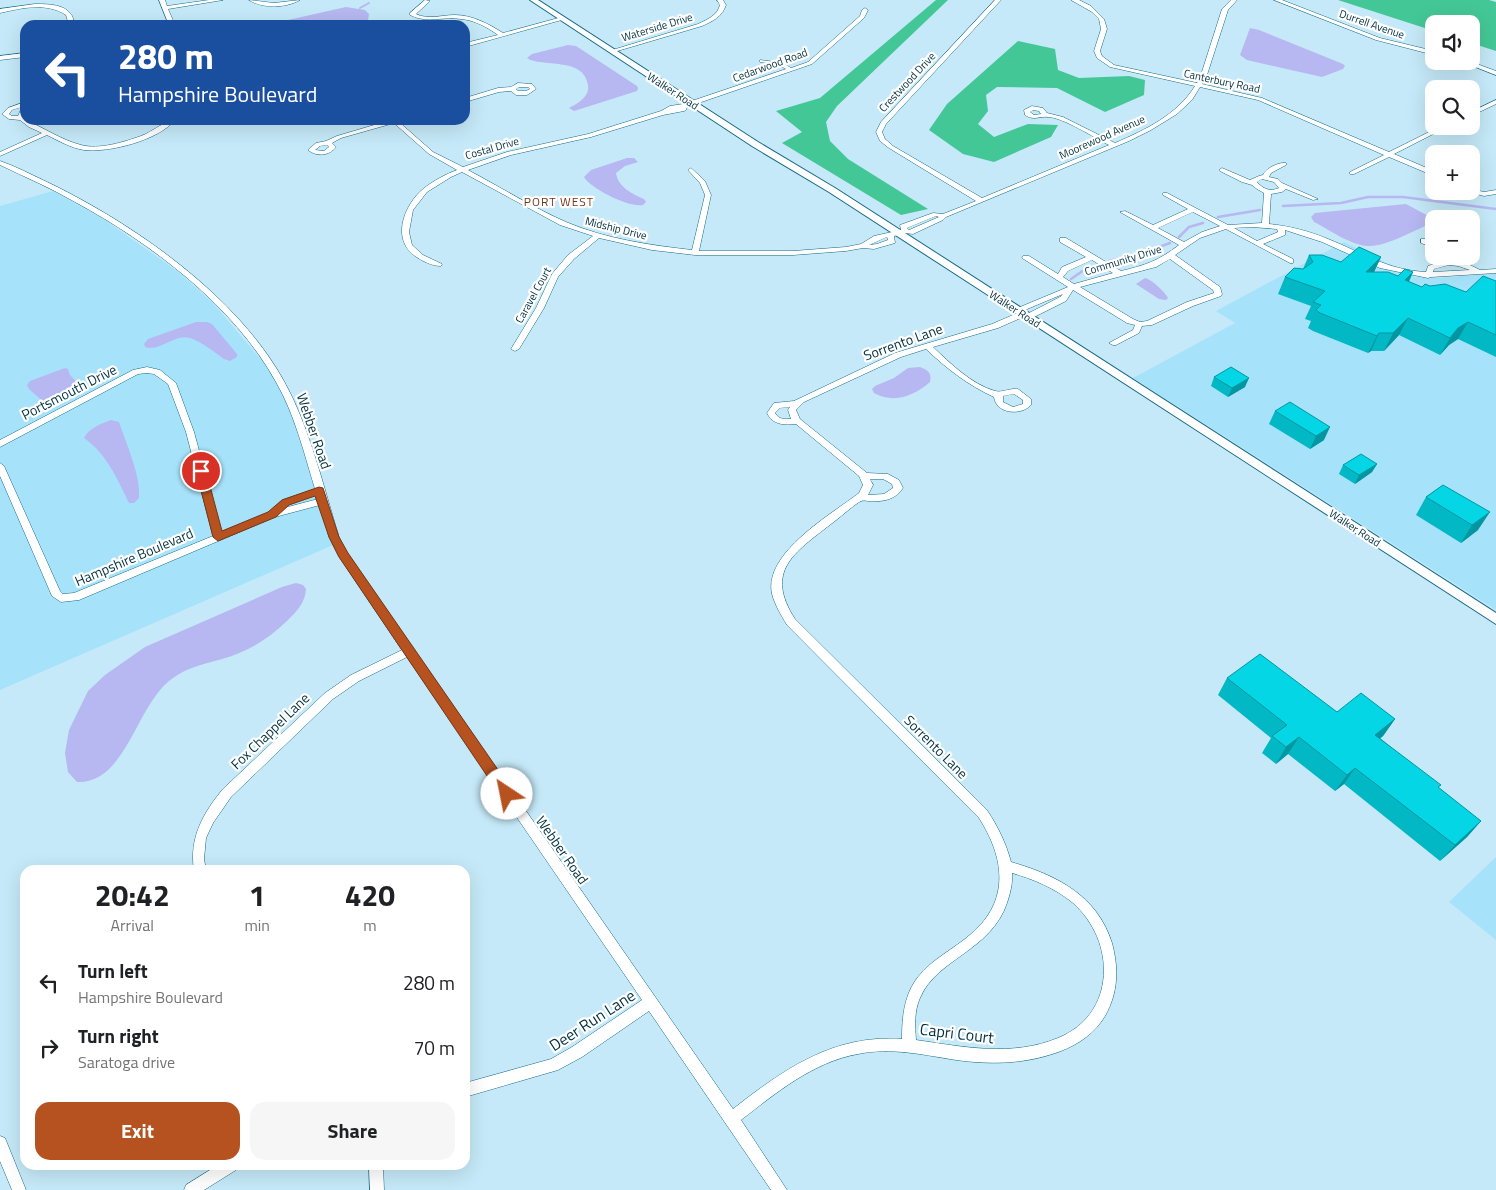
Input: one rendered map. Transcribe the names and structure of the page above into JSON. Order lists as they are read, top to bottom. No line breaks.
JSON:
{"streets":{"street":["Durrell Avenue","Waterside Drive","Cedarwood Road","Canterbury Road","Crestwood Drive","Walker Road","Moorewood Avenue","Costal Drive","Midship Drive","Community Drive","Caravel Court","Sorrento Lane","Portsmouth Drive","Webber Road","Hampshire Boulevard","Fox Chappel Lane","Deer Run Lane","Capri Court"]},"crossings":[["Waterside Drive","Walker Road"],["Cedarwood Road","Walker Road"],["Cedarwood Road","Costal Drive"],["Canterbury Road","Moorewood Avenue"],["Crestwood Drive","Moorewood Avenue"],["Walker Road","Moorewood Avenue"],["Walker Road","Costal Drive"],["Walker Road","Midship Drive"],["Walker Road","Community Drive"],["Walker Road","Sorrento Lane"],["Moorewood Avenue","Midship Drive"],["Costal Drive","Midship Drive"],["Midship Drive","Caravel Court"],["Community Drive","Sorrento Lane"],["Sorrento Lane","Capri Court"],["Portsmouth Drive","Hampshire Boulevard"],["Webber Road","Hampshire Boulevard"],["Webber Road","Fox Chappel Lane"],["Webber Road","Deer Run Lane"],["Webber Road","Capri Court"]],"districts":["PORT WEST"],"page":{"map_buttons":["+","−"],"turn":["280 m","Hampshire Boulevard"],"eta":["20:42","Arrival","1","min","420","m"],"list":[{"name":"Turn left","note":"Hampshire Boulevard","value":"280 m"},{"name":"Turn right","note":"Saratoga drive","value":"70 m"}],"buttons":["Exit","Share"]}}
